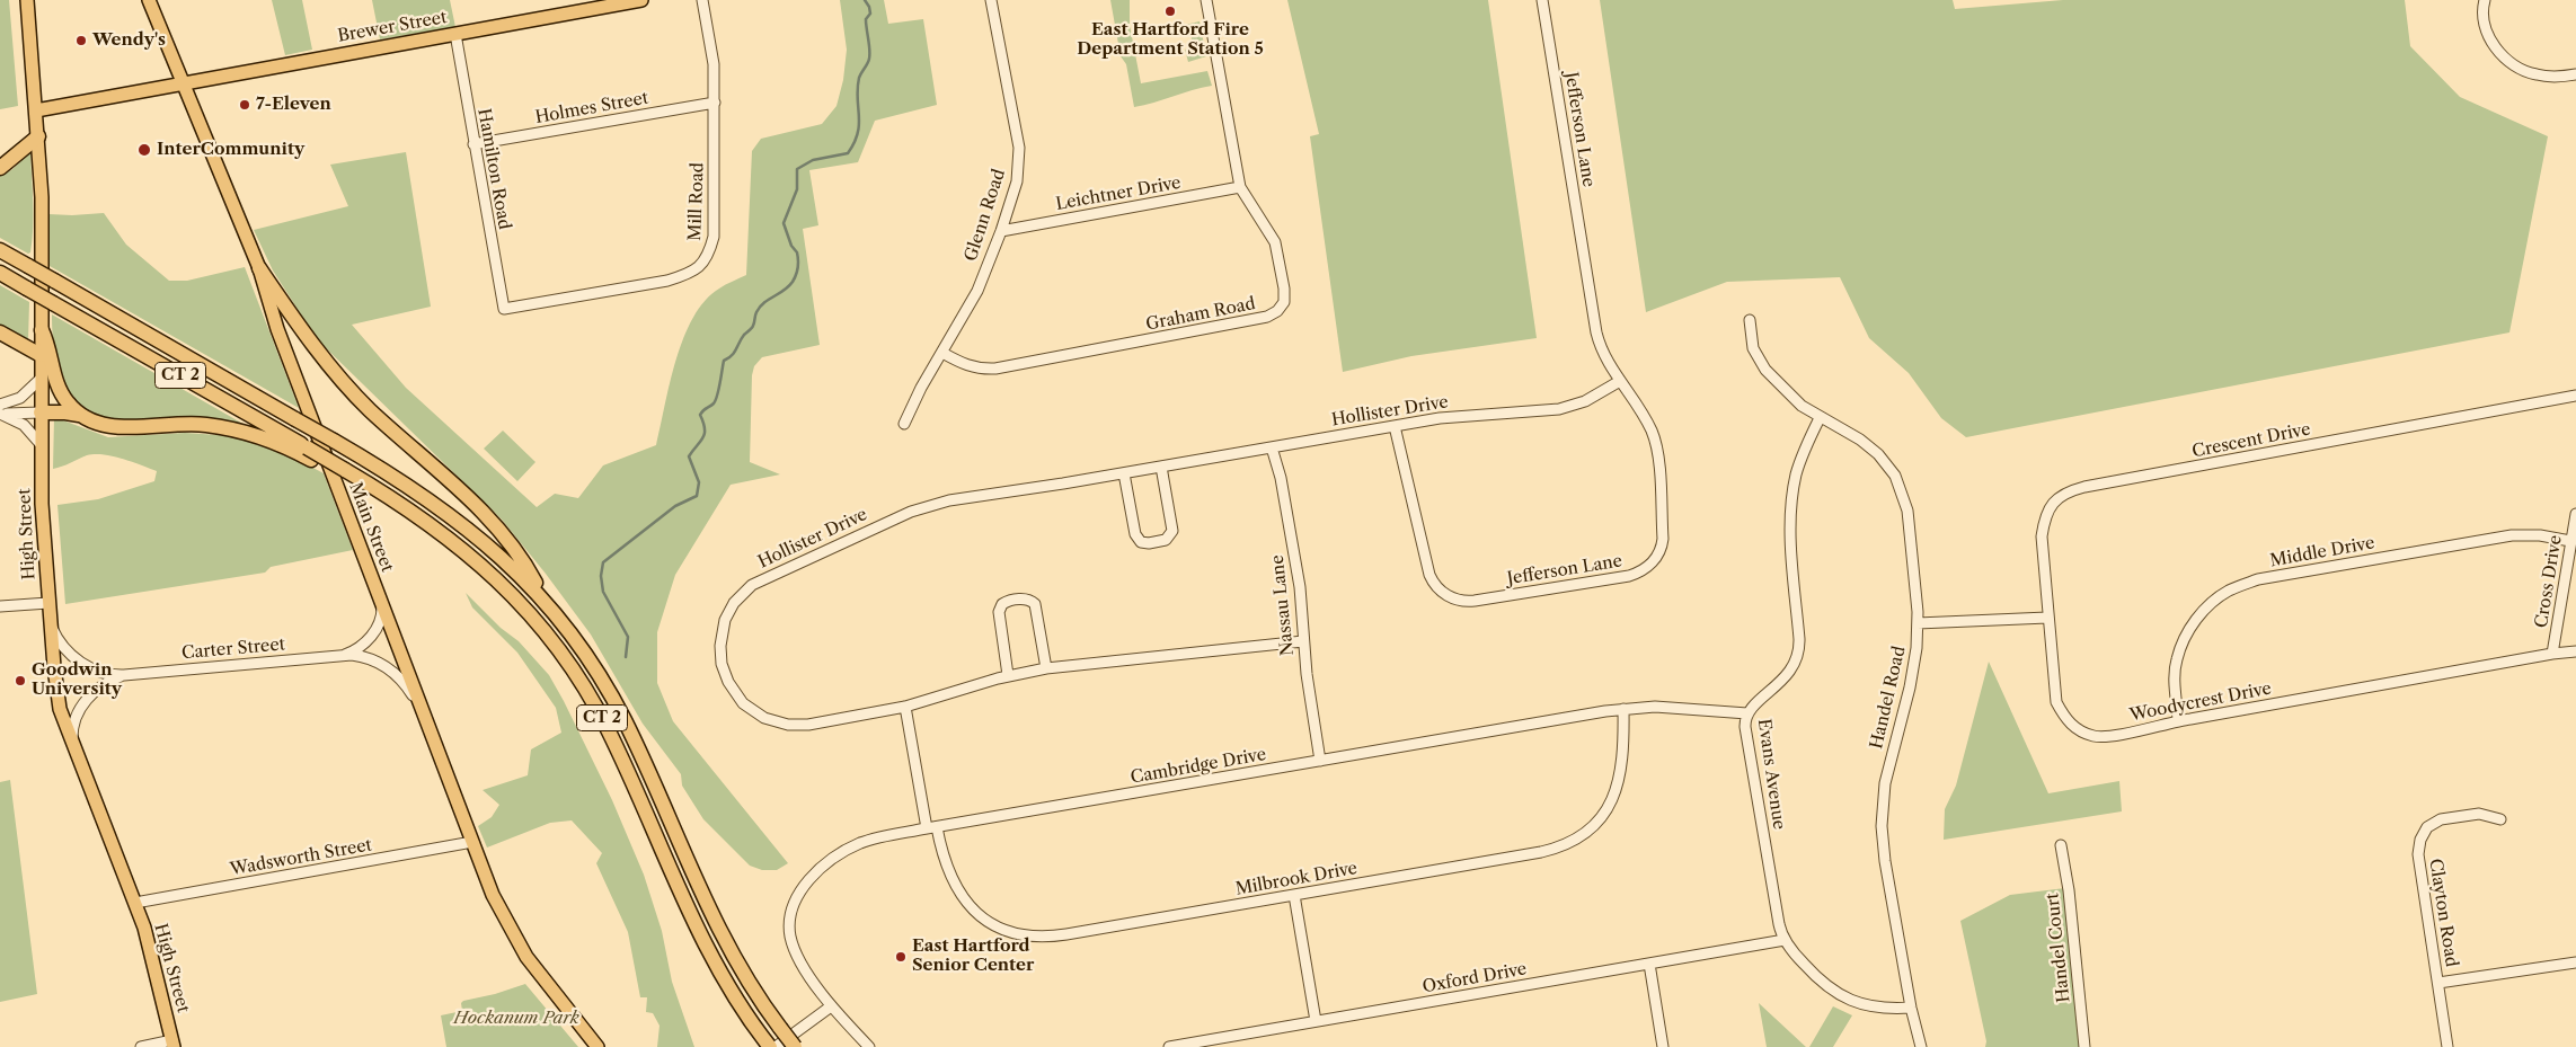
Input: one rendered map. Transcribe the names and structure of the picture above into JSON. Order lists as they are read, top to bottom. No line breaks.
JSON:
{"streets":{"highway":["CT 2"],"main road":["Brewer Street","Main Street","High Street"],"street":["Holmes Street","Jefferson Lane","Hamilton Road","Leichtner Drive","Mill Road","Glenn Road","Graham Road","Hollister Drive","Crescent Drive","Middle Drive","Cross Drive","Nassau Lane","Carter Street","Handel Road","Woodycrest Drive","Cambridge Drive","Evans Avenue","Wadsworth Street","Milbrook Drive","Clayton Road","Handel Court","Oxford Drive"]},"crossings":[["Brewer Street","Hamilton Road"],["Brewer Street","Main Street"],["Brewer Street","High Street"],["Holmes Street","Hamilton Road"],["Holmes Street","Mill Road"],["Jefferson Lane","Hollister Drive"],["Hamilton Road","Mill Road"],["Leichtner Drive","Glenn Road"],["Leichtner Drive","Graham Road"],["Glenn Road","Graham Road"],["Hollister Drive","Nassau Lane"],["Hollister Drive","Milbrook Drive"],["Crescent Drive","Woodycrest Drive"],["Main Street","Carter Street"],["Main Street","Wadsworth Street"],["High Street","Carter Street"],["High Street","Wadsworth Street"],["Middle Drive","Cross Drive"],["Middle Drive","Woodycrest Drive"],["Cross Drive","Woodycrest Drive"],["Nassau Lane","Cambridge Drive"],["Handel Road","Evans Avenue"],["Cambridge Drive","Evans Avenue"],["Cambridge Drive","Milbrook Drive"],["Evans Avenue","Oxford Drive"]],"parks":["Hockanum Park"],"places":["East Hartford Fire Department Station 5","Wendy's","7-Eleven","InterCommunity","Goodwin University","East Hartford Senior Center"]}
